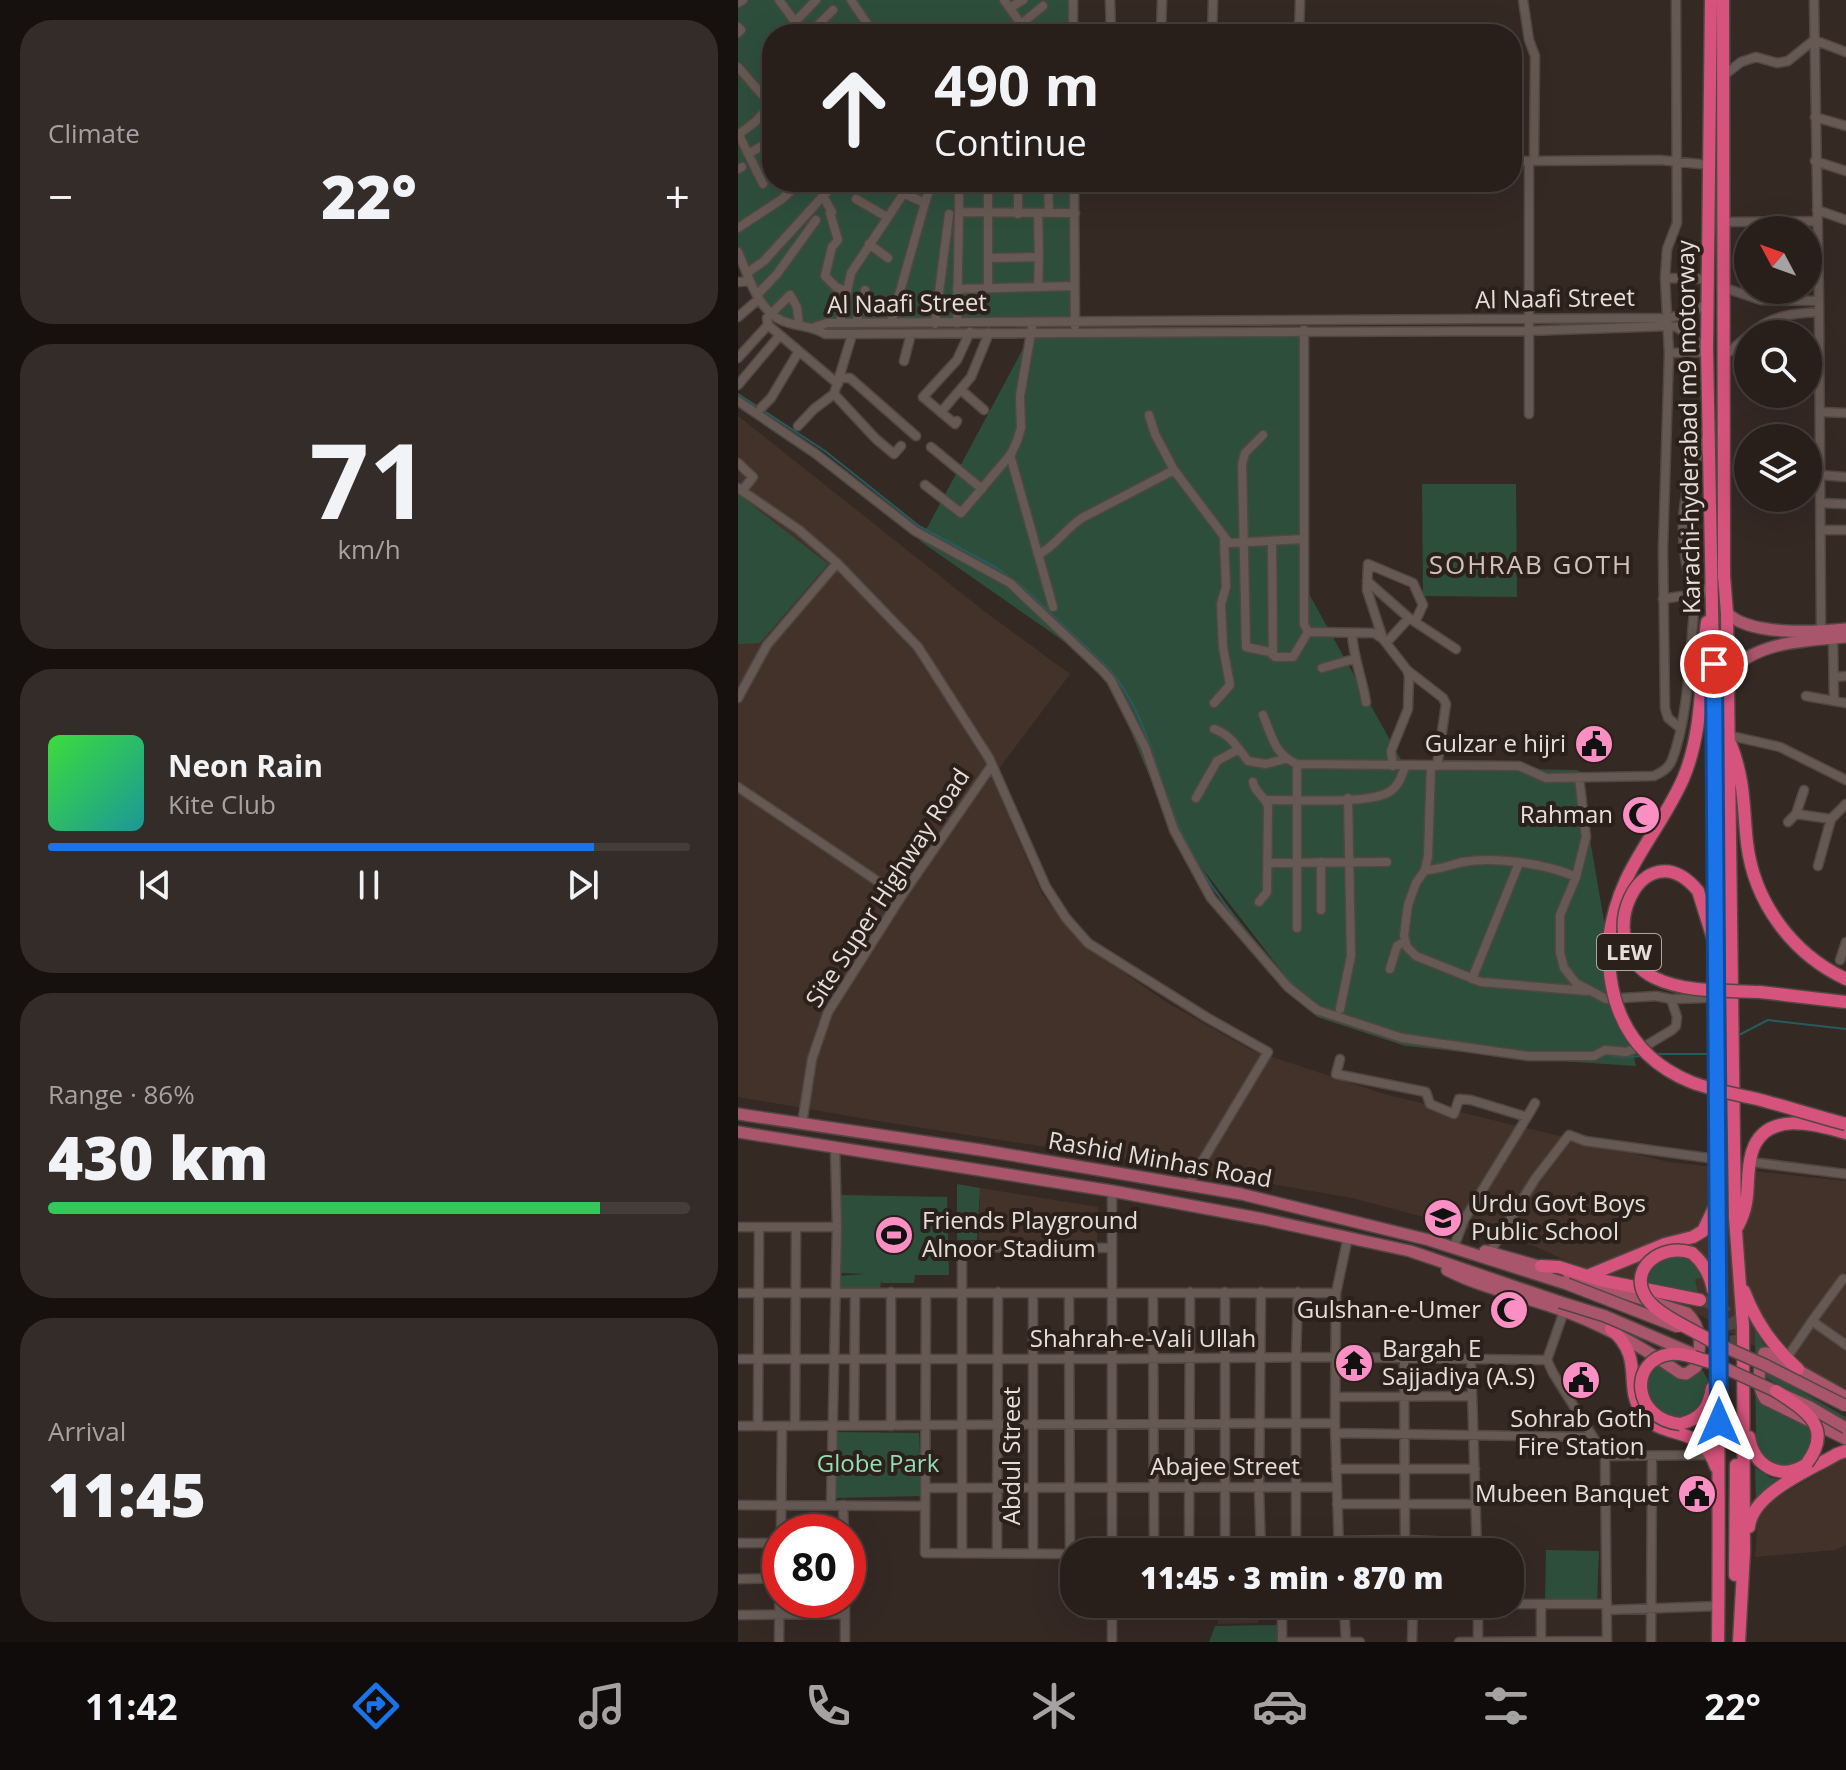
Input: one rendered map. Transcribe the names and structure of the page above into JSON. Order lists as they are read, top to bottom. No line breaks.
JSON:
{"streets":{"highway":["Karachi-hyderabad m9 motorway","LEW"],"main road":["Rashid Minhas Road"],"street":["Al Naafi Street","Site Super Highway Road","Shahrah-e-Vali Ullah","Abdul Street","Abajee Street"]},"crossings":[["Al Naafi Street","Karachi-hyderabad m9 motorway"],["Karachi-hyderabad m9 motorway","LEW"],["Site Super Highway Road","Rashid Minhas Road"],["Shahrah-e-Vali Ullah","Abdul Street"],["Abdul Street","Abajee Street"]],"districts":["SOHRAB GOTH"],"parks":["Globe Park"],"places":{"public building":["Gulzar e hijri","Sohrab Goth Fire Station","Mubeen Banquet"],"mosque":["Rahman","Gulshan-e-Umer"],"school or university":["Urdu Govt Boys Public School"],"sports":["Friends Playground Alnoor Stadium"],"temple":["Bargah E Sajjadiya (A.S)"]},"north":"top left","page":{"tile":["Climate",["71","km/h"],["Range · 86%","430 km"],["Arrival","11:45"]],"turn":["490 m","Continue"],"heat":["−","22°","+"],"song":["Neon Rain","Kite Club"],"limit":"80","trip":"11:45 · 3 min · 870 m","tabs":["11:42","22°"]}}
